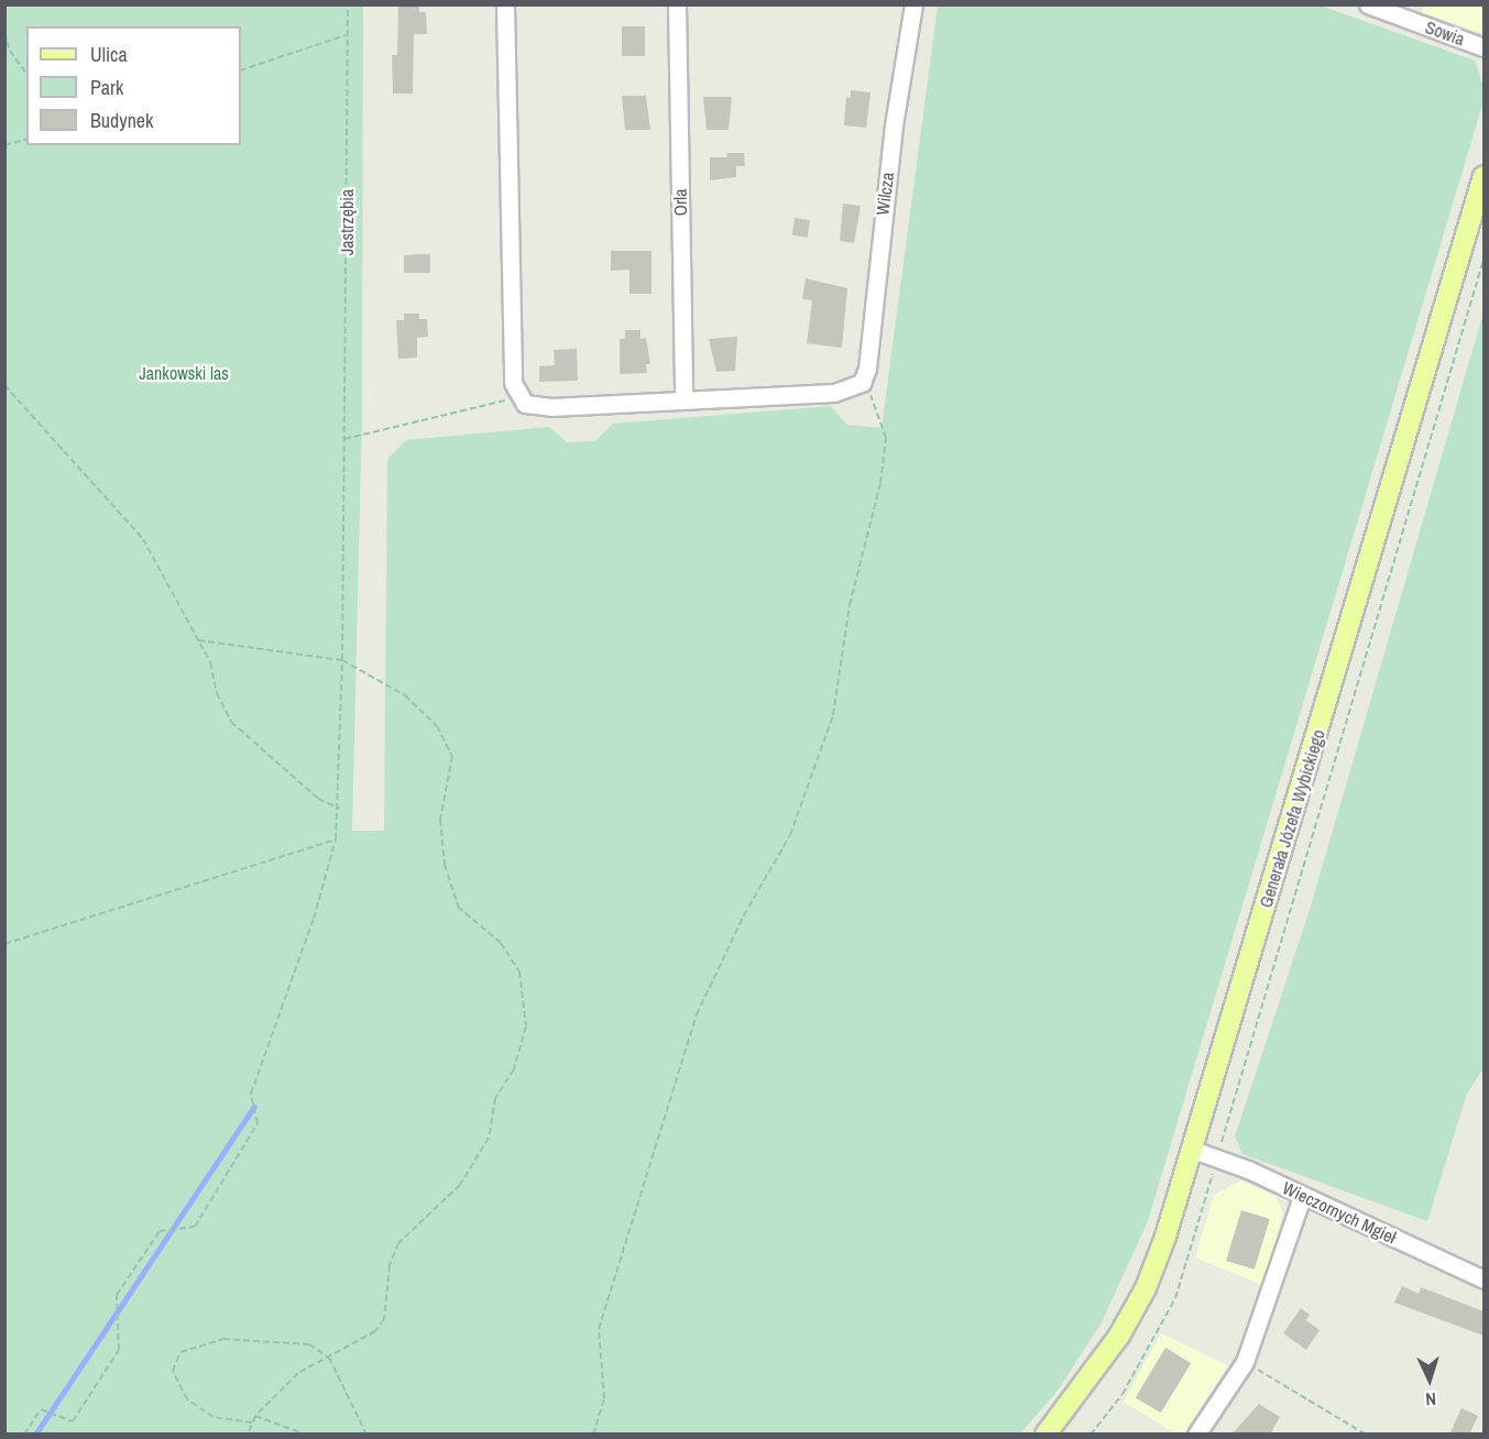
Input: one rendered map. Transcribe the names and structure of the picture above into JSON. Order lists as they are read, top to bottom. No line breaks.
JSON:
{"streets":{"main road":["Generała Józefa Wybickiego"],"street":["Sowia","Wilcza","Orla","Wieczornych Mgieł"],"path":["Jastrzębia"]},"crossings":[["Generała Józefa Wybickiego","Wieczornych Mgieł"]],"parks":["Jankowski las"],"legend":["Ulica","Park","Budynek"],"north":"bottom"}
